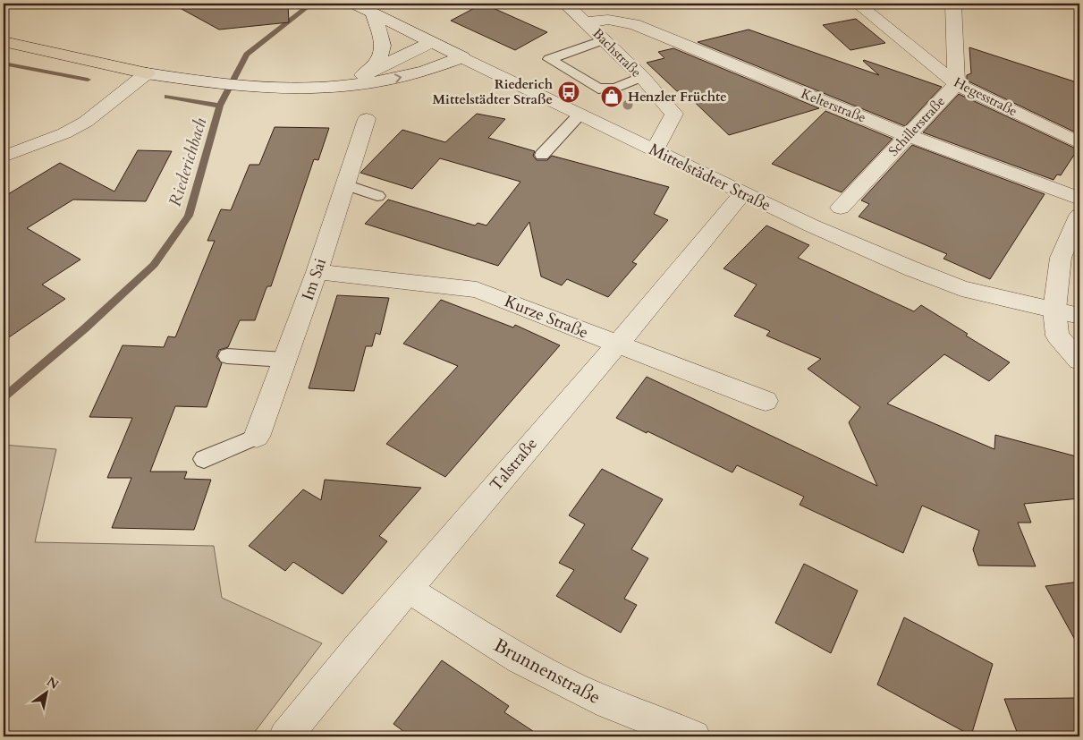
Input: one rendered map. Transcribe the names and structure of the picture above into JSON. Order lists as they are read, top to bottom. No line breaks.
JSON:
{"streets":{"street":["Bachstraße","Hegesstraße","Kelterstraße","Schillerstraße","Mittelstädter Straße","Im Sai","Kurze Straße","Talstraße","Brunnenstraße"]},"crossings":[["Bachstraße","Kelterstraße"],["Bachstraße","Mittelstädter Straße"],["Hegesstraße","Schillerstraße"],["Kelterstraße","Schillerstraße"],["Mittelstädter Straße","Talstraße"],["Im Sai","Kurze Straße"],["Kurze Straße","Talstraße"],["Talstraße","Brunnenstraße"]],"water":["Riederichbach"],"places":{"bus stop":["Riederich Mittelstädter Straße"],"shop":["Henzler Früchte"]},"north":"top right"}
